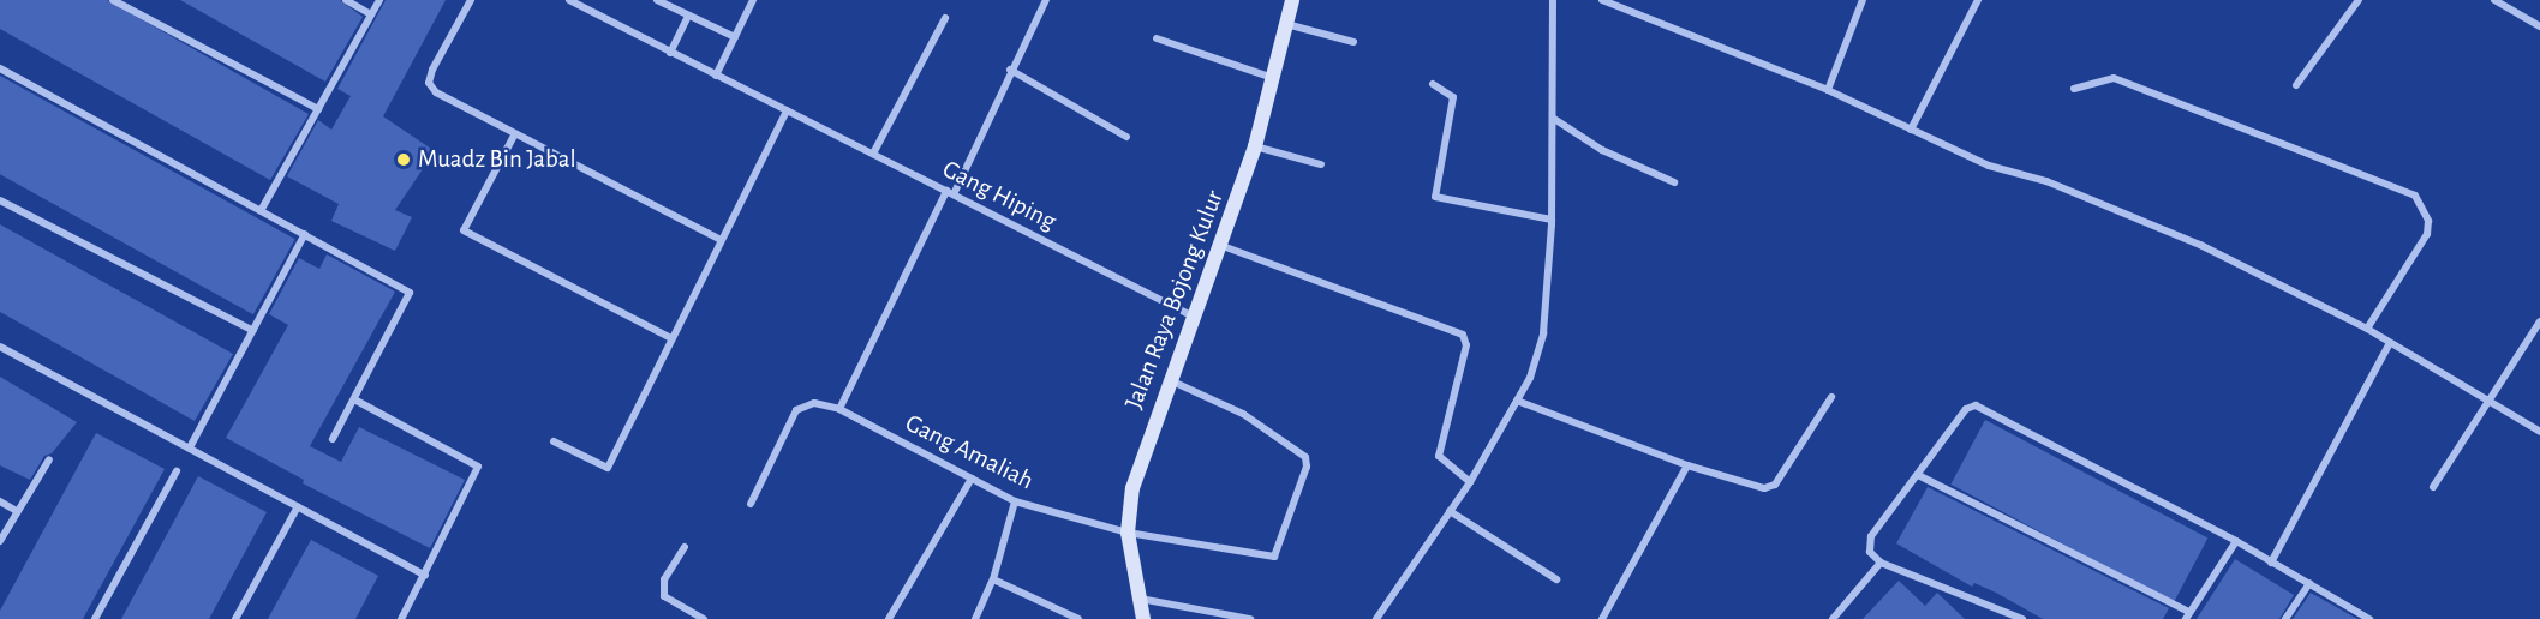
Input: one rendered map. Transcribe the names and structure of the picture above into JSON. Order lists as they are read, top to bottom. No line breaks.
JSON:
{"streets":{"main road":["Jalan Raya Bojong Kulur"],"street":["Gang Hiping","Gang Amaliah"]},"crossings":[["Gang Hiping","Jalan Raya Bojong Kulur"],["Jalan Raya Bojong Kulur","Gang Amaliah"]],"places":["Muadz Bin Jabal"]}
